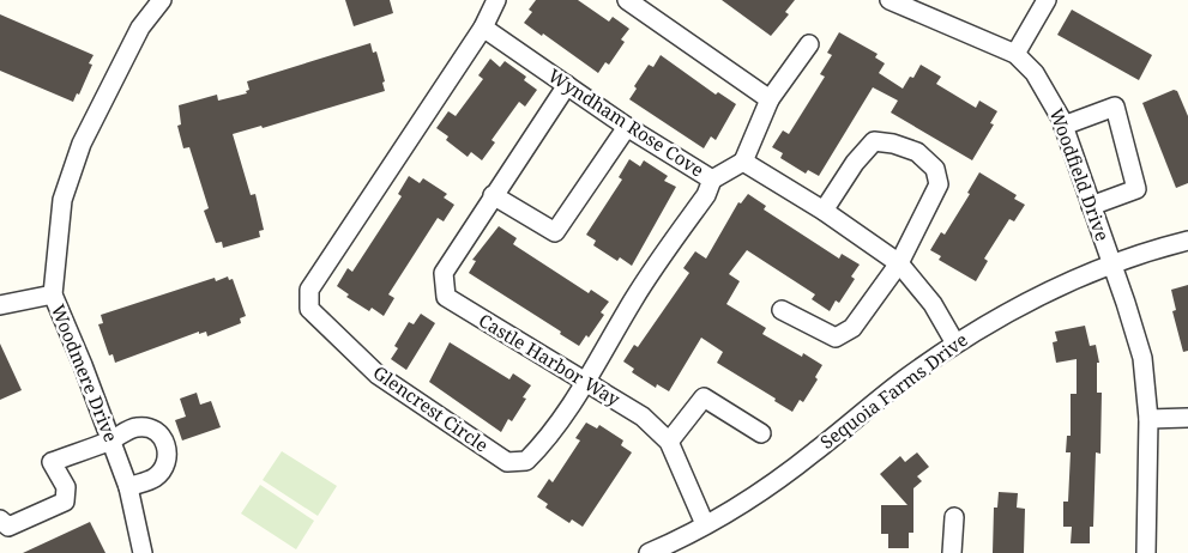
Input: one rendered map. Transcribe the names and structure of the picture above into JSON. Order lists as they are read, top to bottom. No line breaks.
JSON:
{"streets":{"street":["Wyndham Rose Cove","Woodfield Drive","Castle Harbor Way","Woodmere Drive","Sequoia Farms Drive","Glencrest Circle"]},"crossings":[["Wyndham Rose Cove","Castle Harbor Way"],["Wyndham Rose Cove","Glencrest Circle"],["Woodfield Drive","Sequoia Farms Drive"],["Castle Harbor Way","Sequoia Farms Drive"],["Castle Harbor Way","Glencrest Circle"]]}
